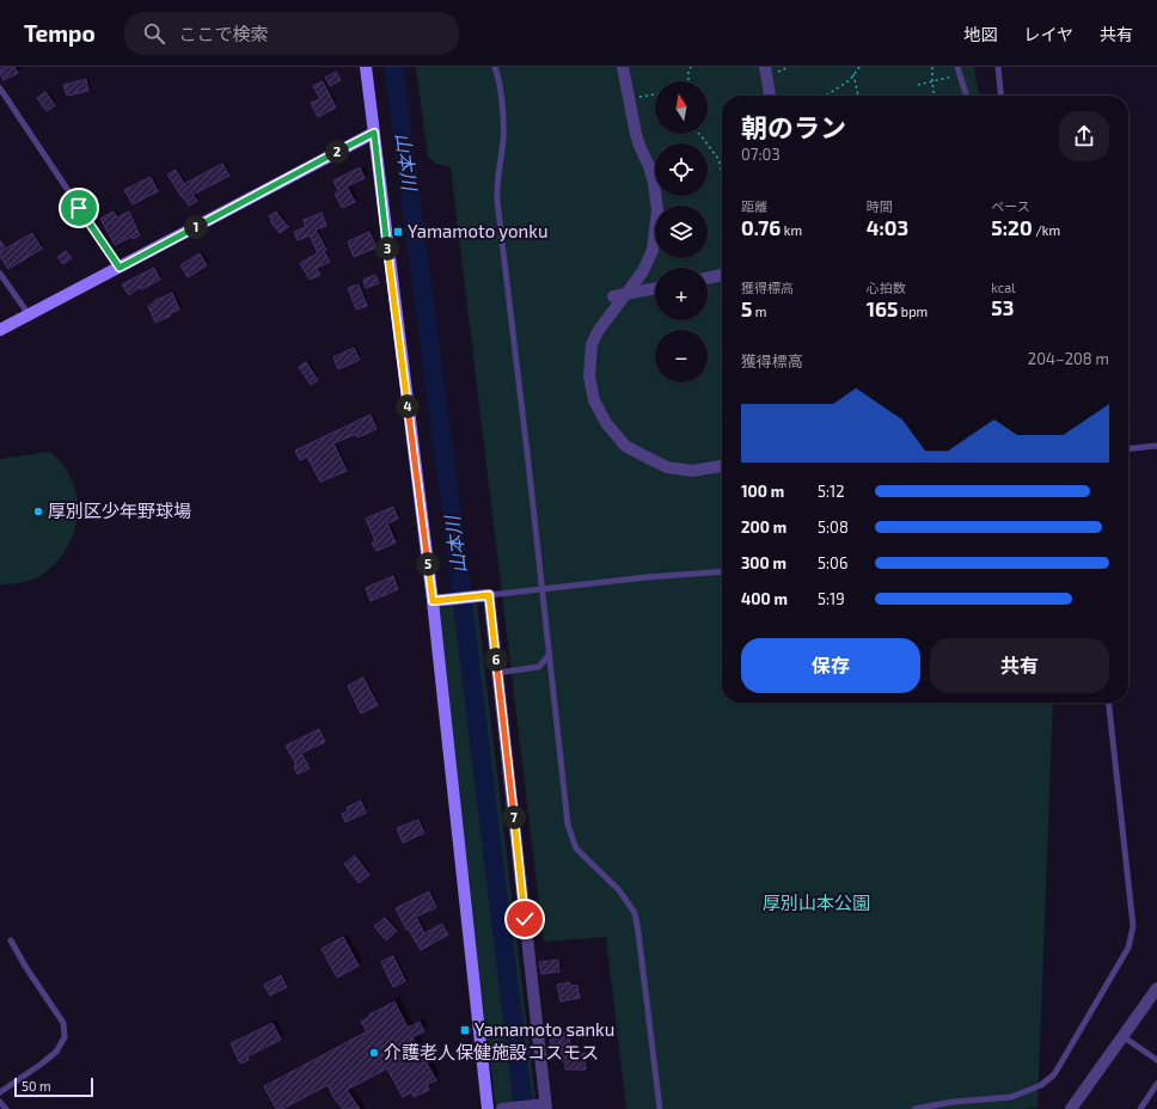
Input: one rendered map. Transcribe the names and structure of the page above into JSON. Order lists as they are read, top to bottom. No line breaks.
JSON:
{"water":["山本川"],"parks":["厚別山本公園"],"places":{"transit":["Yamamoto yonku","Yamamoto sanku"],"other":["厚別区少年野球場","介護老人保健施設コスモス"]},"scale_bar":"50 m","north":"top","page":{"header":"Tempo","search":"ここで検索","nav":["地図","レイヤ","共有"],"map_buttons":["+","−"],"heading":["朝のラン","07:03"],"pins":["2","1","3","4","5","6","7"],"stats":[["距離","0.76 km"],["時間","4:03"],["ペース","5:20 /km"],["獲得標高","5 m"],["心拍数","165 bpm"],["kcal","53"]],"chart":["獲得標高","204–208 m"],"list":[{"name":"100 m","note":"5:12"},{"name":"200 m","note":"5:08"},{"name":"300 m","note":"5:06"},{"name":"400 m","note":"5:19"}],"buttons":["保存","共有"],"scale":"50 m"}}
